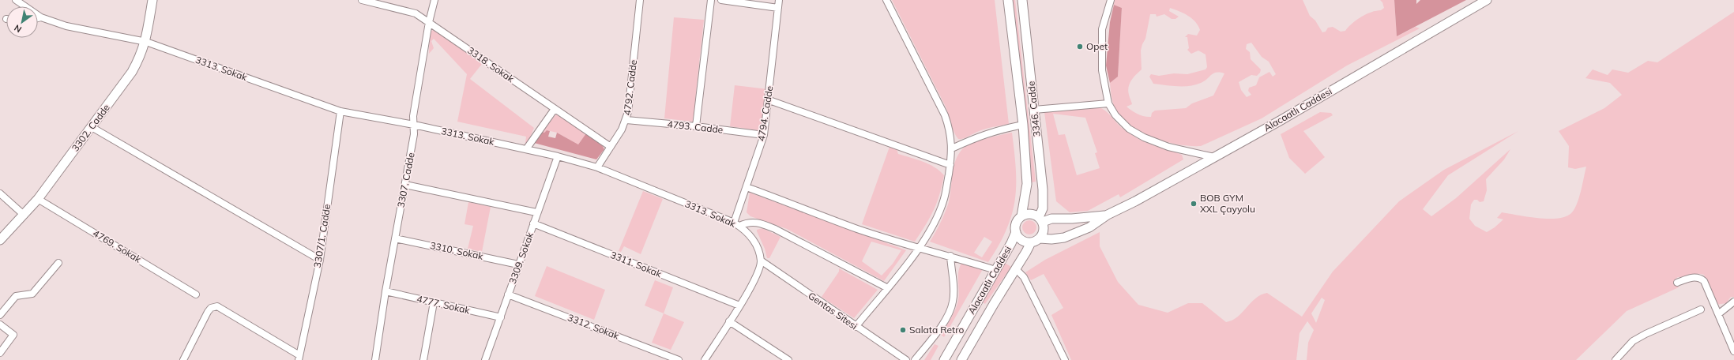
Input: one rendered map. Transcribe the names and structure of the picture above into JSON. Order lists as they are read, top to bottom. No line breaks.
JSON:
{"streets":{"main road":["3346. Cadde","Alacaatlı Caddesi","3302. Cadde"],"street":["3318. Sokak","3313. Sokak","4792. Cadde","4794. Cadde","4793. Cadde","3307. Cadde","3307/1. Cadde","4769. Sokak","3310. Sokak","3309. Sokak","3311. Sokak","4777. Sokak","Gentas Sitesi","3312. Sokak"]},"crossings":[["3318. Sokak","4792. Cadde"],["3318. Sokak","3307. Cadde"],["3313. Sokak","4792. Cadde"],["3313. Sokak","4794. Cadde"],["3313. Sokak","3302. Cadde"],["3313. Sokak","3307. Cadde"],["3313. Sokak","3307/1. Cadde"],["3313. Sokak","3309. Sokak"],["3313. Sokak","3311. Sokak"],["3313. Sokak","Gentas Sitesi"],["4792. Cadde","4793. Cadde"],["3346. Cadde","Alacaatlı Caddesi"],["4794. Cadde","4793. Cadde"],["3302. Cadde","4769. Sokak"],["3307. Cadde","3310. Sokak"],["3307. Cadde","4777. Sokak"],["3310. Sokak","3309. Sokak"],["3309. Sokak","3311. Sokak"],["3309. Sokak","4777. Sokak"],["3309. Sokak","3312. Sokak"]],"places":["Opet","BOB GYM XXL Çayyolu","Salata Retro"],"north":"bottom left"}
